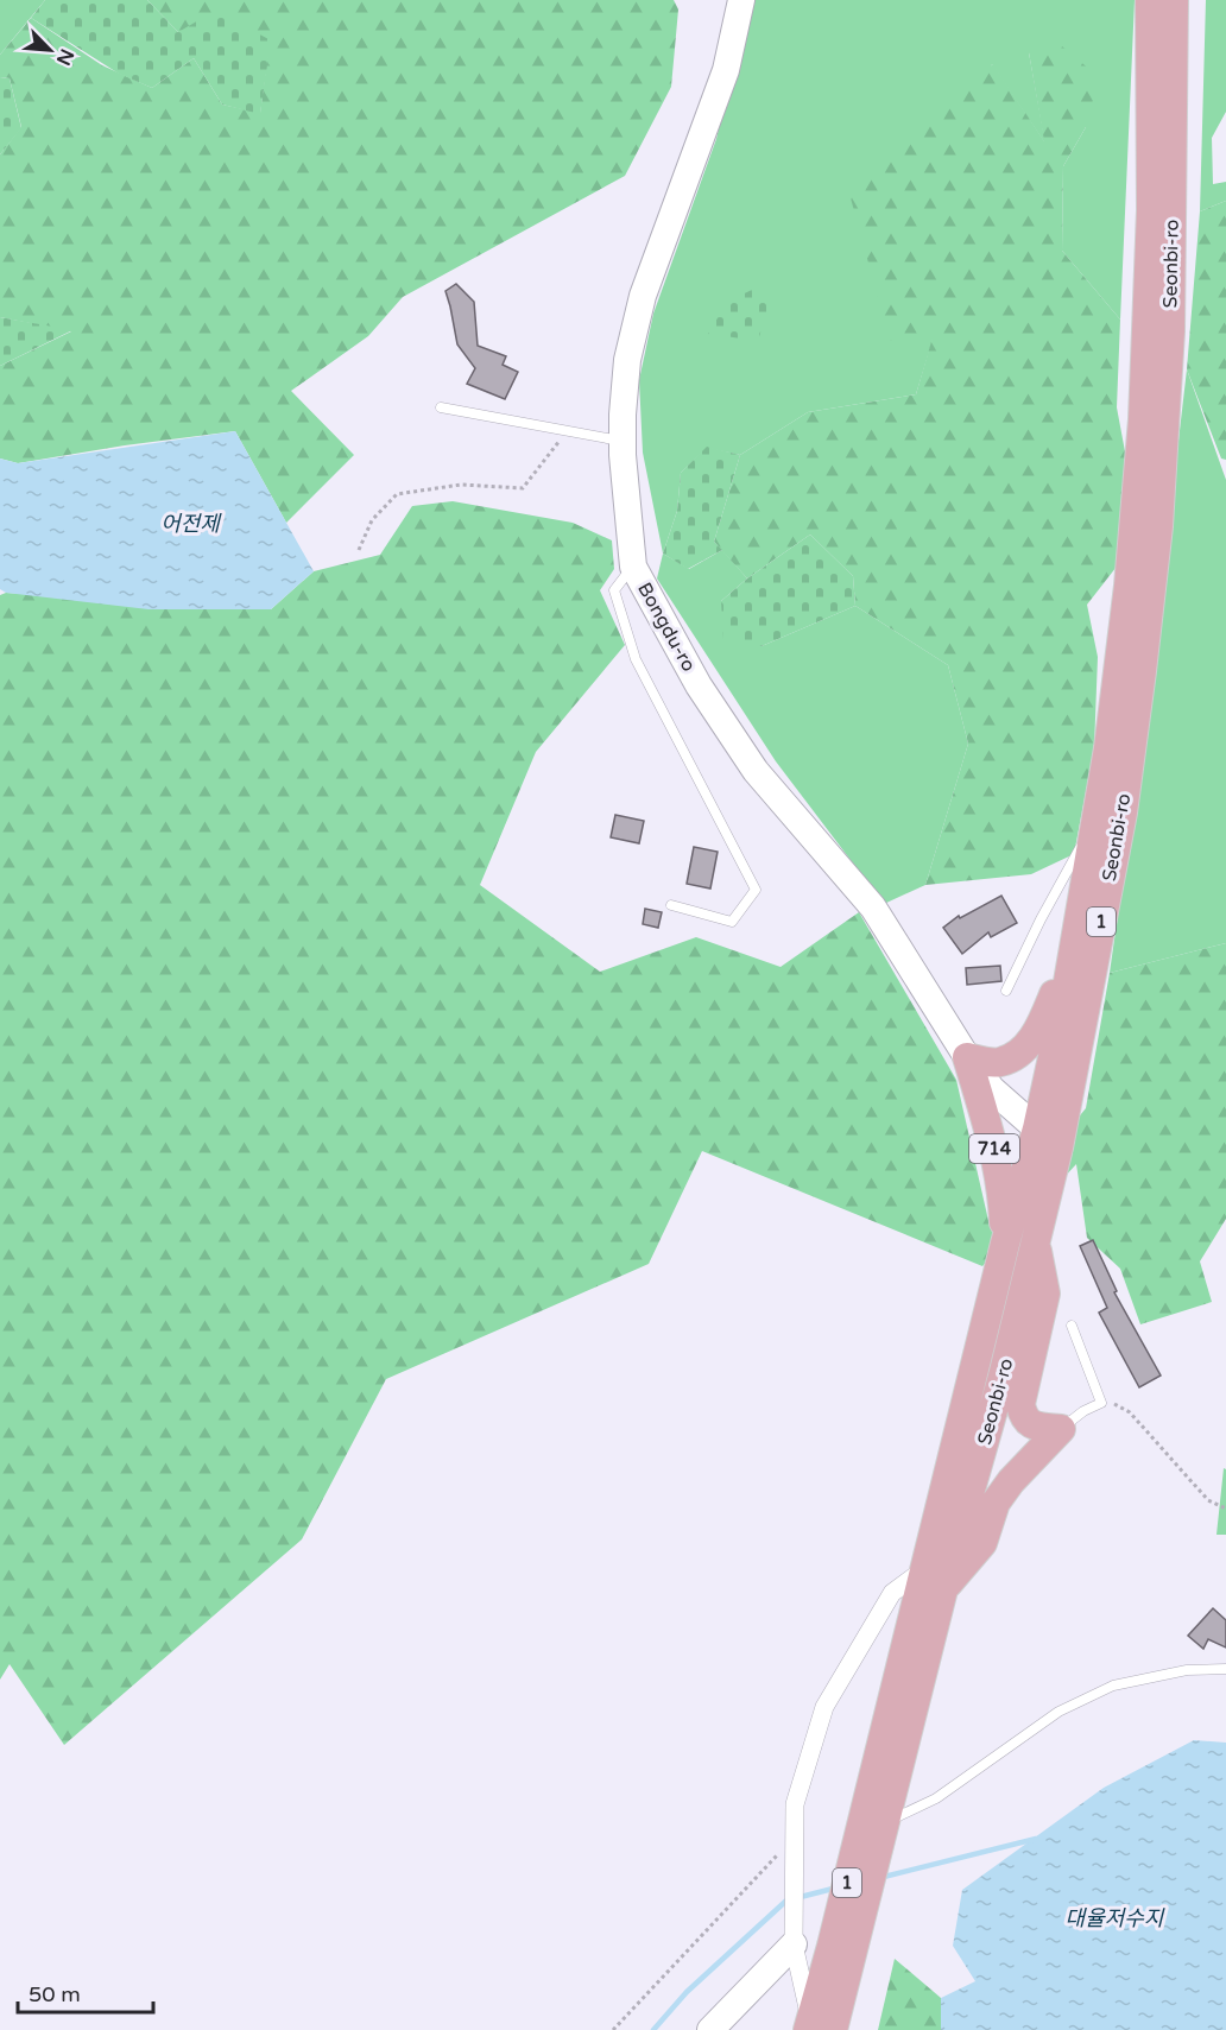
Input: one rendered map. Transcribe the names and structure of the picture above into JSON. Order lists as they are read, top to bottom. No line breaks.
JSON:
{"streets":{"main road":["Seonbi-ro","Bongdu-ro","1","714"]},"crossings":[["Seonbi-ro","Bongdu-ro"],["Seonbi-ro","1"],["Seonbi-ro","714"],["Bongdu-ro","714"]],"water":["어전제","대율저수지"],"scale_bar":"50 m","north":"bottom right"}
